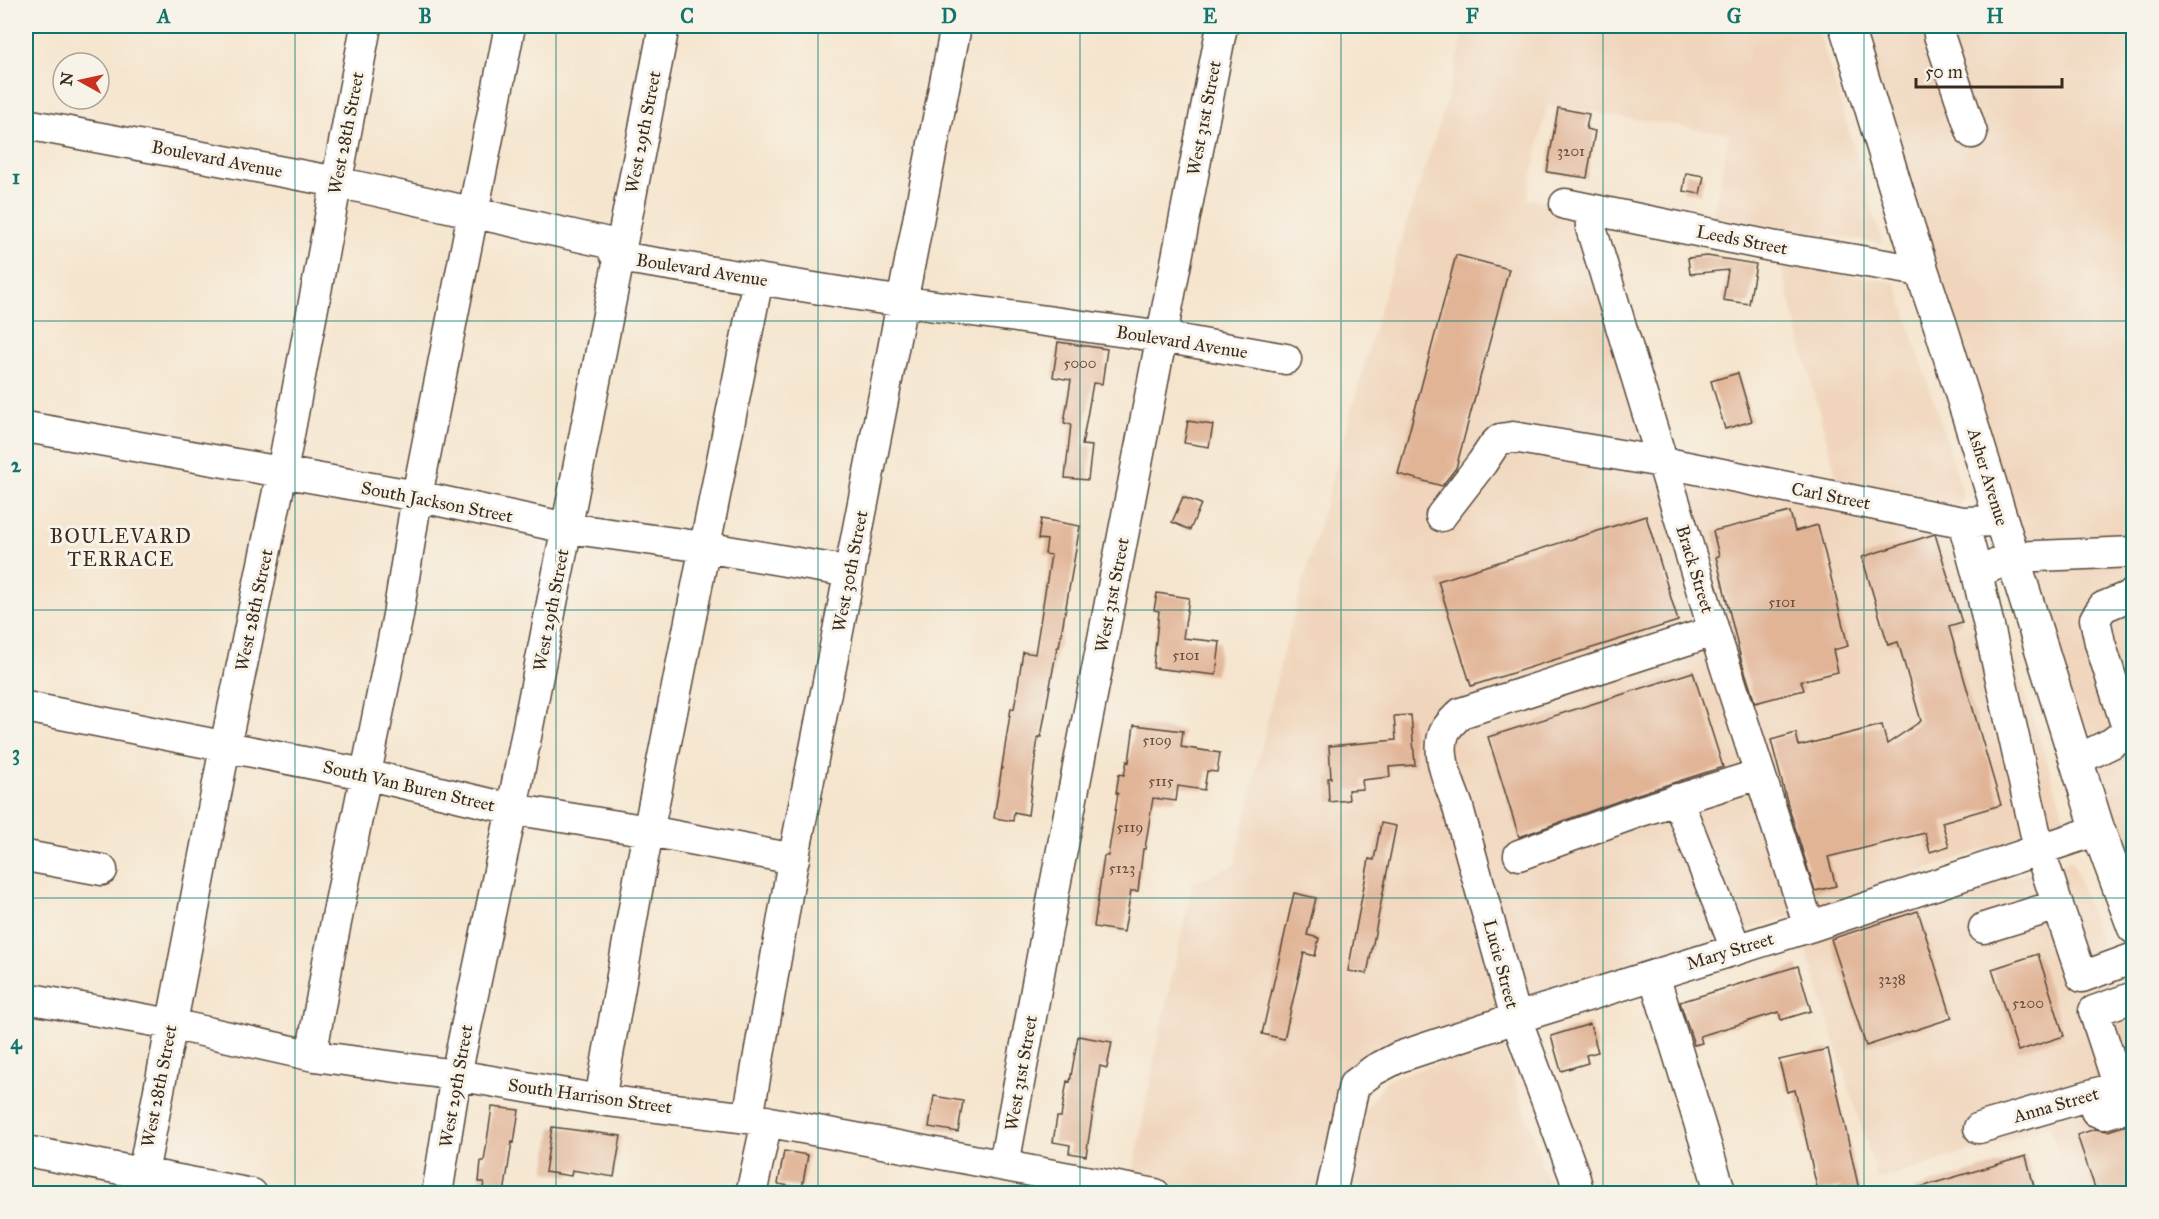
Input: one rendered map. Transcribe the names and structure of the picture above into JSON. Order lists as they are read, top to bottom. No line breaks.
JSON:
{"streets":{"main road":["Asher Avenue"],"street":["West 31st Street","West 29th Street","West 28th Street","Boulevard Avenue","Leeds Street","Carl Street","South Jackson Street","Brack Street","West 30th Street","South Van Buren Street","Mary Street","Lucie Street","South Harrison Street","Anna Street"]},"crossings":[["West 31st Street","Boulevard Avenue"],["West 31st Street","South Harrison Street"],["West 29th Street","Boulevard Avenue"],["West 29th Street","South Jackson Street"],["West 29th Street","South Van Buren Street"],["West 29th Street","South Harrison Street"],["West 28th Street","Boulevard Avenue"],["West 28th Street","South Jackson Street"],["West 28th Street","South Van Buren Street"],["West 28th Street","South Harrison Street"],["Boulevard Avenue","West 30th Street"],["Leeds Street","Asher Avenue"],["Leeds Street","Brack Street"],["Asher Avenue","Carl Street"],["Asher Avenue","Mary Street"],["Carl Street","Brack Street"],["South Jackson Street","West 30th Street"],["Brack Street","Mary Street"],["Brack Street","Lucie Street"],["West 30th Street","South Van Buren Street"],["West 30th Street","South Harrison Street"],["Mary Street","Lucie Street"]],"districts":["BOULEVARD TERRACE"],"house_numbers":["3201","5000","5101","5101","5109","5115","5119","5123","3238","5200"],"scale_bar":"50 m","north":"left","grid":{"columns":["A","B","C","D","E","F","G","H"],"rows":["1","2","3","4"]}}
